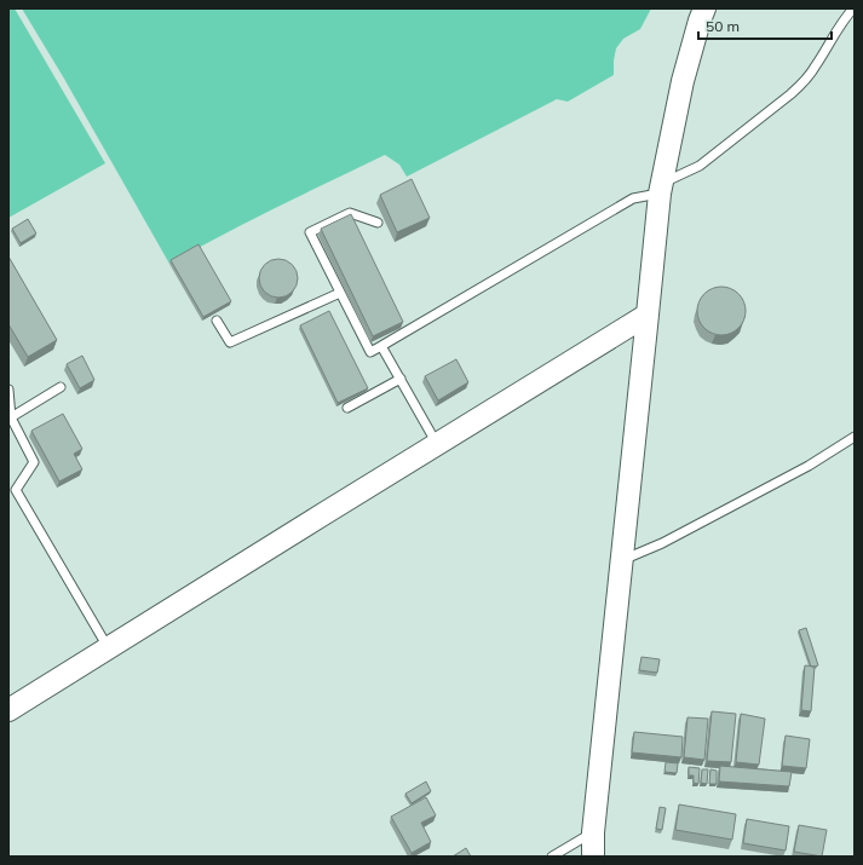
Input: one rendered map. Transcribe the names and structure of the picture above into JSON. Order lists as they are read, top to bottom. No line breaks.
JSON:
{"scale_bar":"50 m"}
